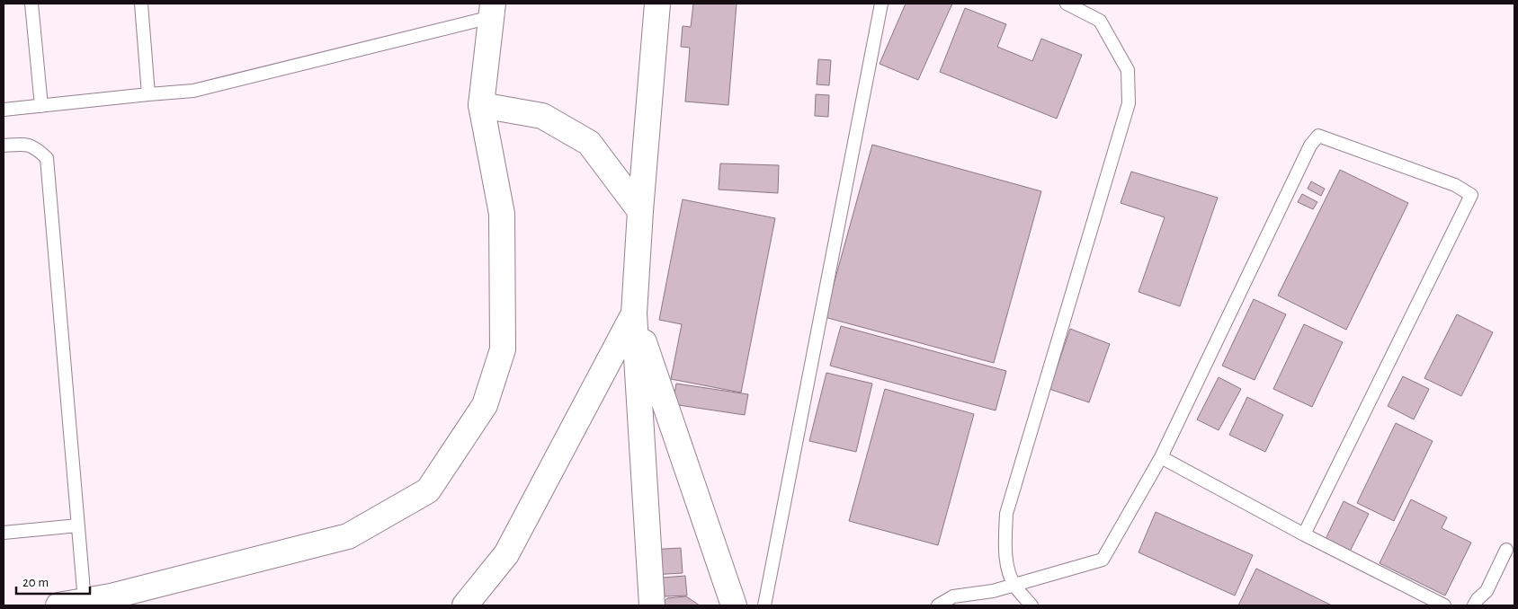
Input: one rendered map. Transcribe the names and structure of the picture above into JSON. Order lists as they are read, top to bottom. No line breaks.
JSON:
{"scale_bar":"20 m"}
